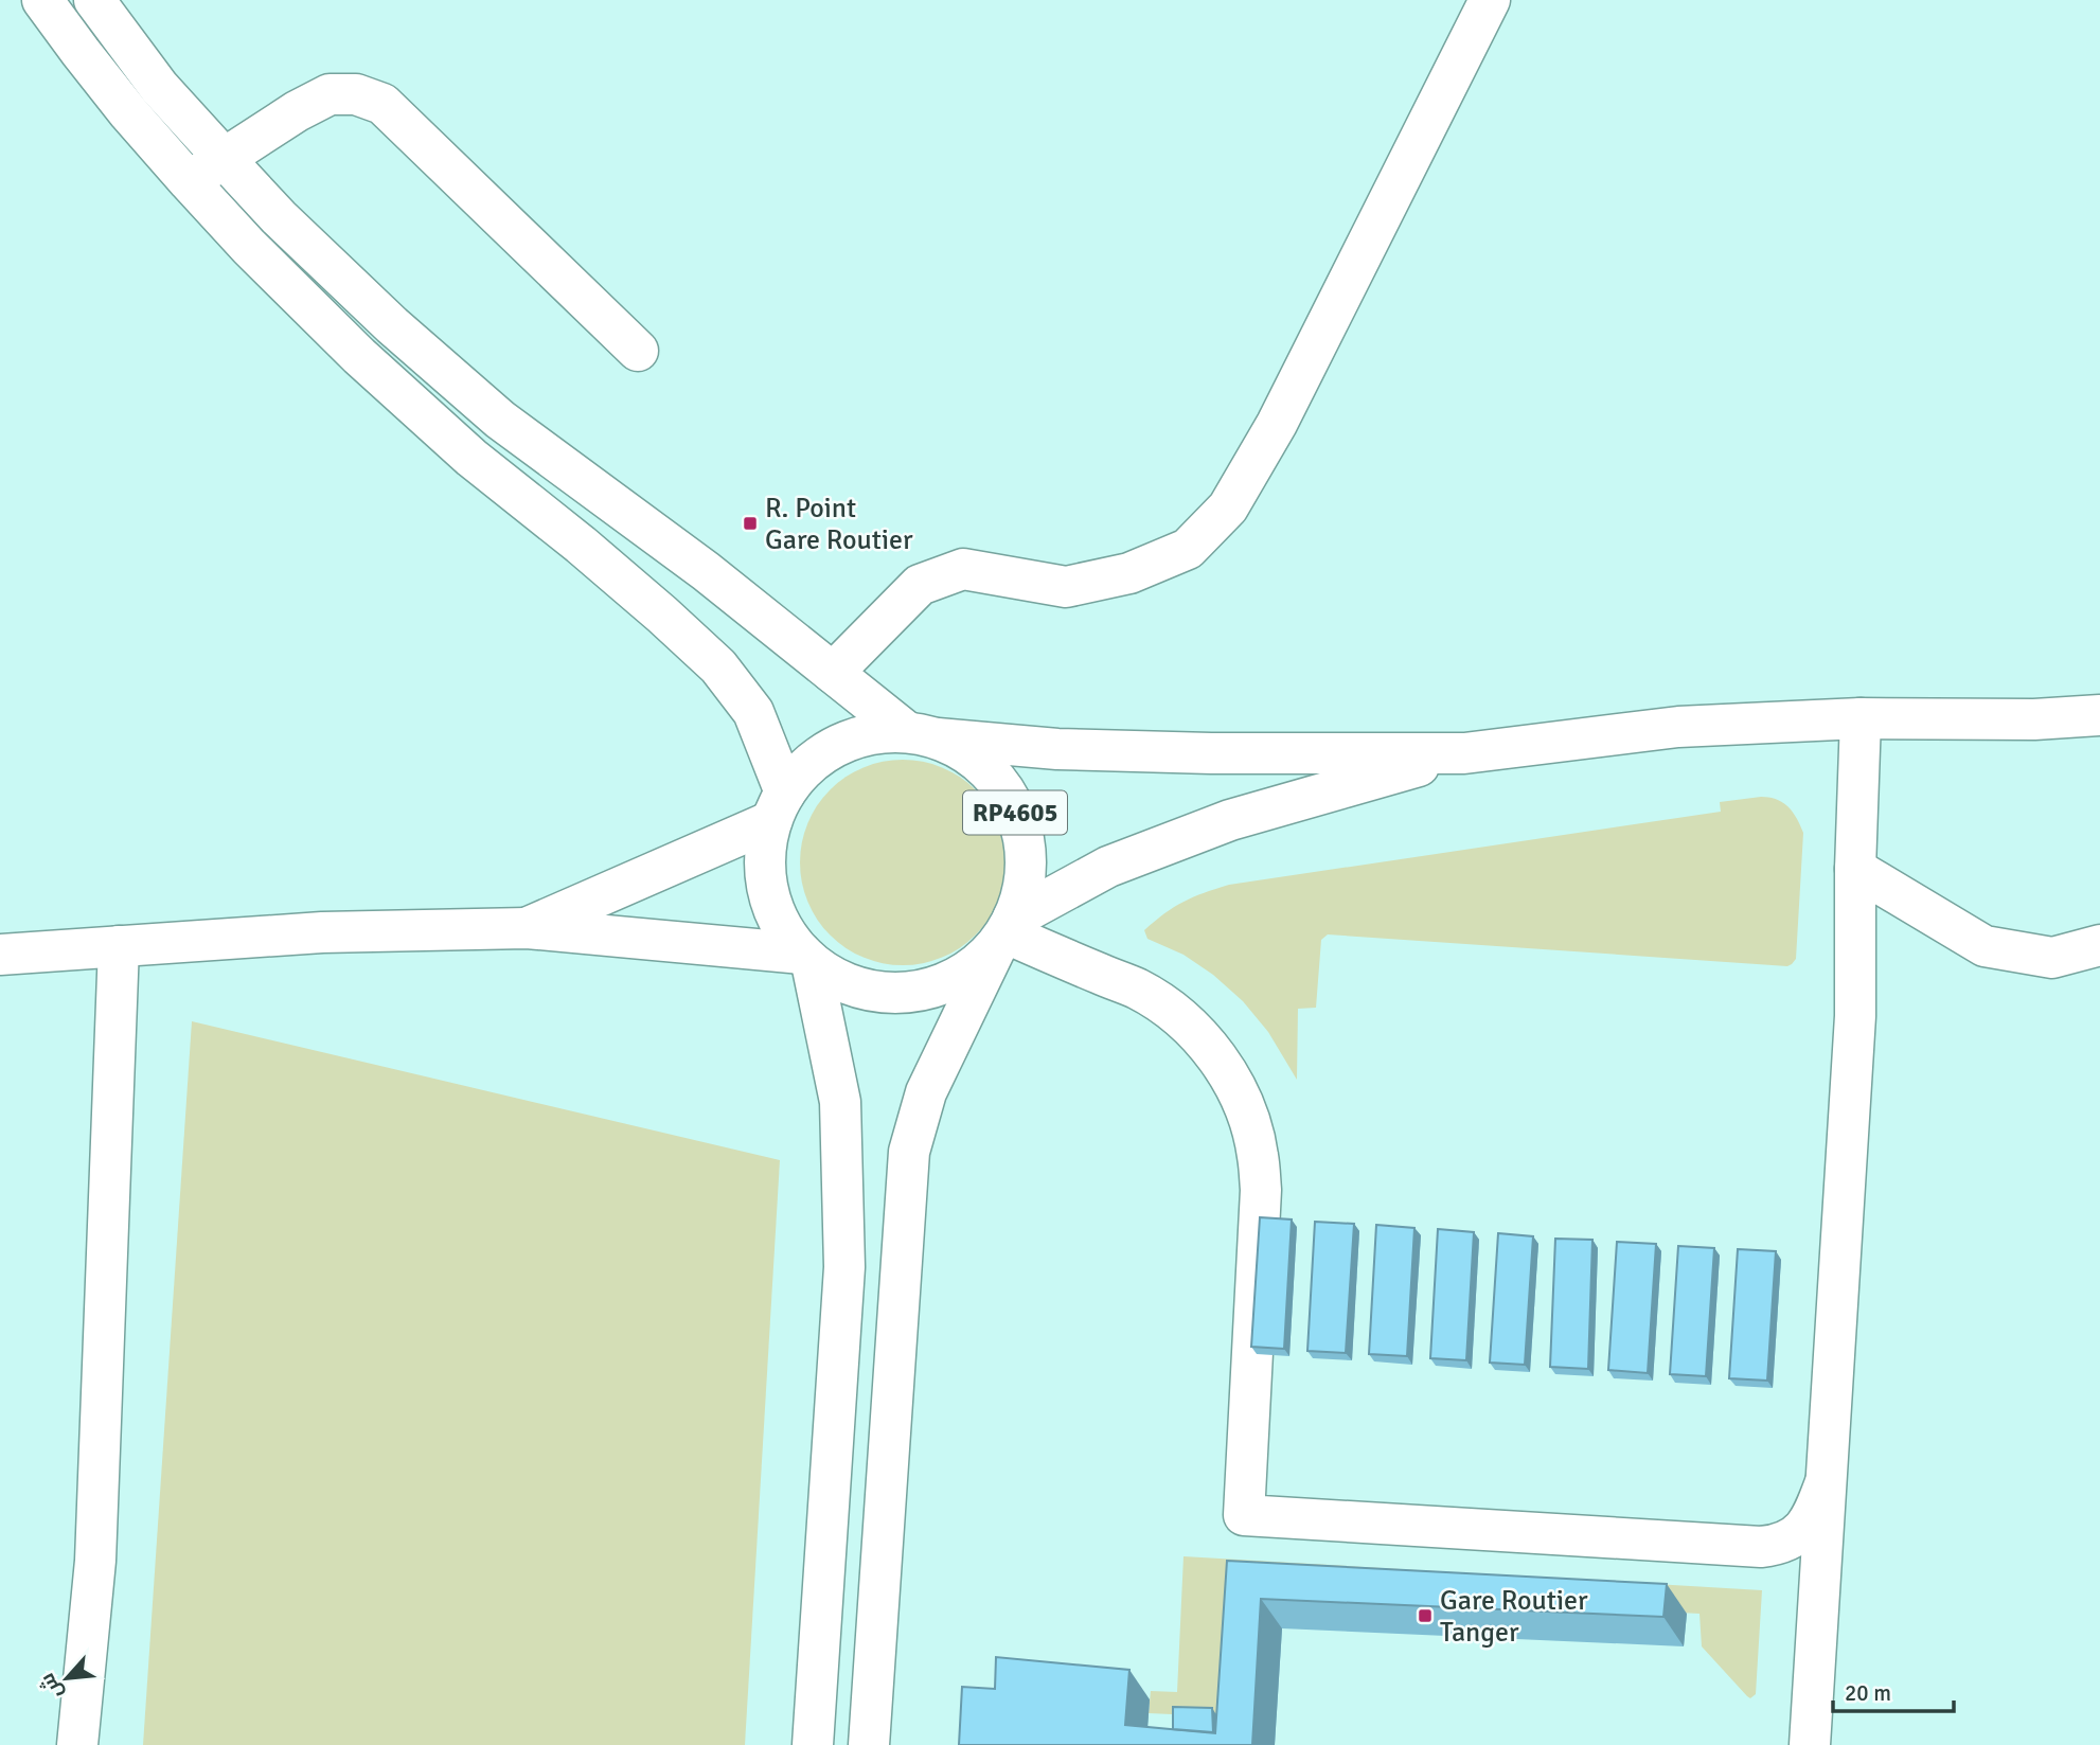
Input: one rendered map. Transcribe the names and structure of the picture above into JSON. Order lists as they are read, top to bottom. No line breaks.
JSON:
{"streets":{"main road":["RP4605"]},"places":{"transit":["R. Point Gare Routier","Gare Routier Tanger"]},"scale_bar":"20 m","north":"bottom left"}
